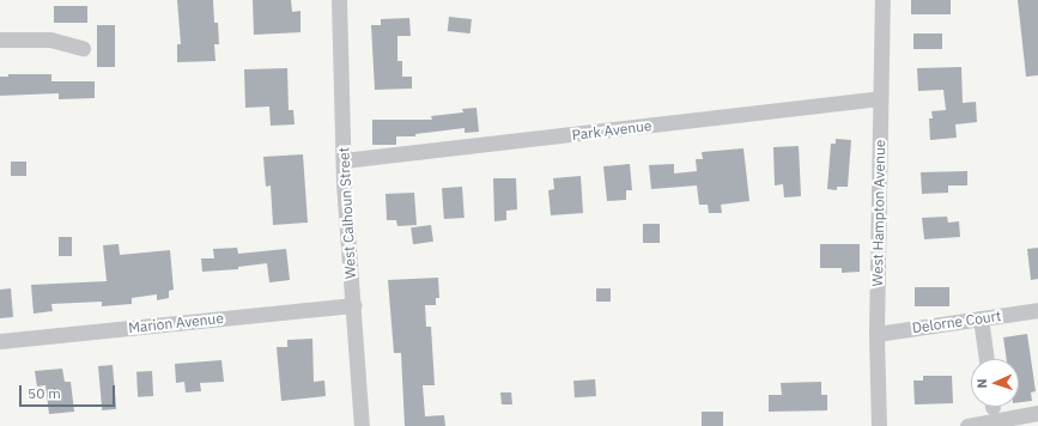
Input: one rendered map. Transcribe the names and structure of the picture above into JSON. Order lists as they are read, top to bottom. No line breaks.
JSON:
{"streets":{"street":["Park Avenue","West Calhoun Street","West Hampton Avenue","Delorne Court","Marion Avenue"]},"crossings":[["Park Avenue","West Calhoun Street"],["Park Avenue","West Hampton Avenue"],["West Calhoun Street","Marion Avenue"],["West Hampton Avenue","Delorne Court"]],"scale_bar":"50 m","north":"left"}
